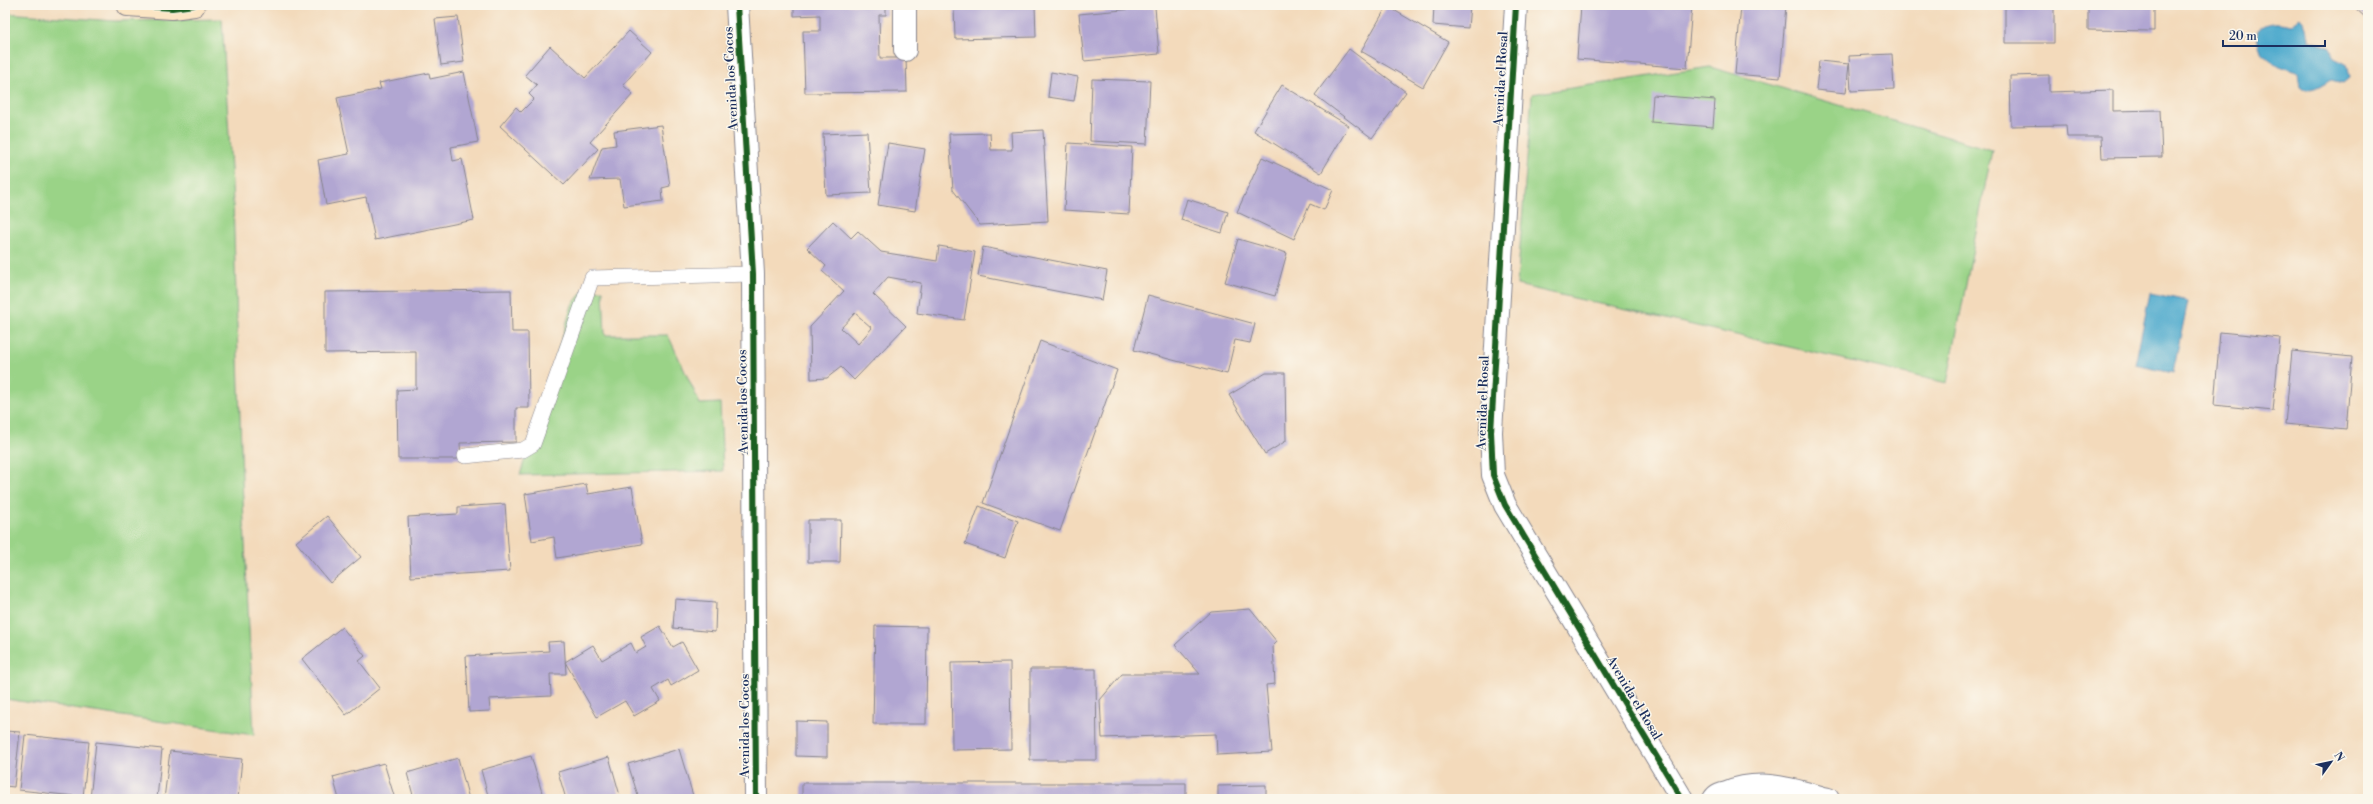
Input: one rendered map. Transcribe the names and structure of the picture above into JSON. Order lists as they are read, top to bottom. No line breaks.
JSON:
{"streets":{"street":["Avenida los Cocos","Avenida el Rosal"]},"scale_bar":"20 m","north":"top right"}
